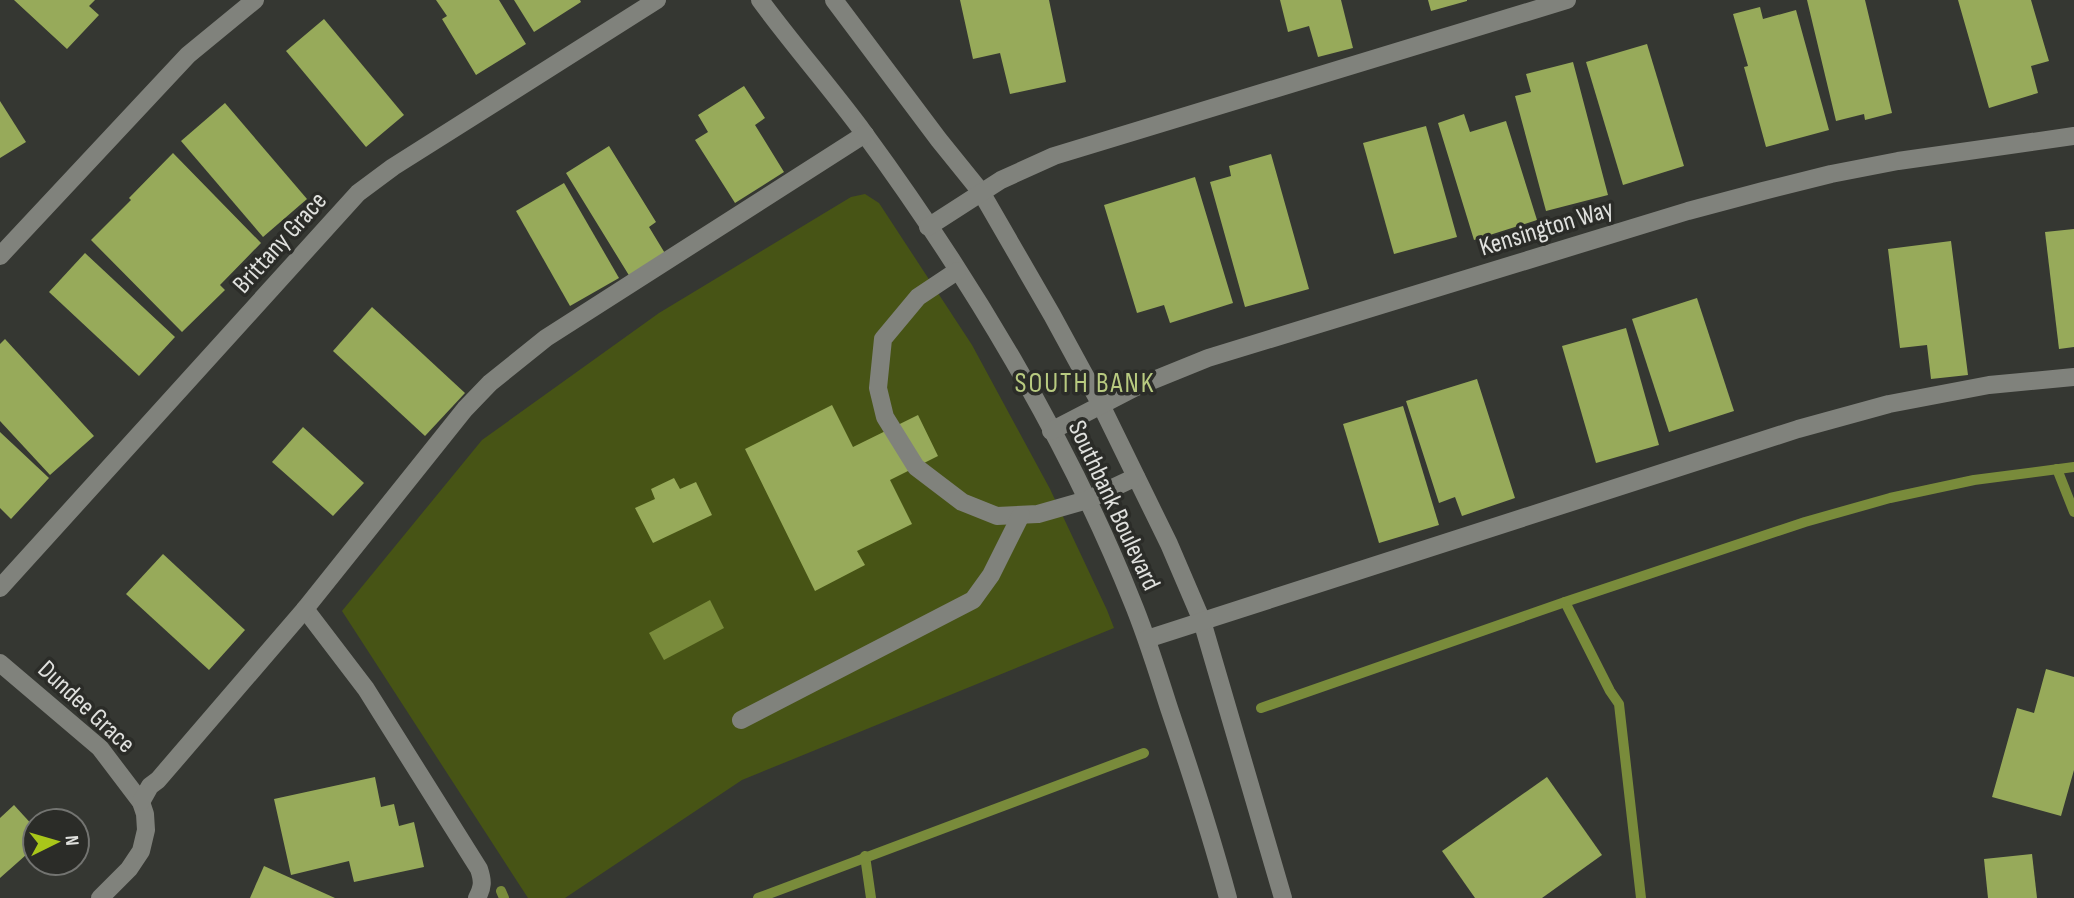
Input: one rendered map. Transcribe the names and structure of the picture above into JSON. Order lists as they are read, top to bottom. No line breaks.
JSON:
{"streets":{"street":["Kensington Way","Brittany Grace","Southbank Boulevard","Dundee Grace"]},"crossings":[["Kensington Way","Southbank Boulevard"]],"districts":["SOUTH BANK"],"north":"right"}
